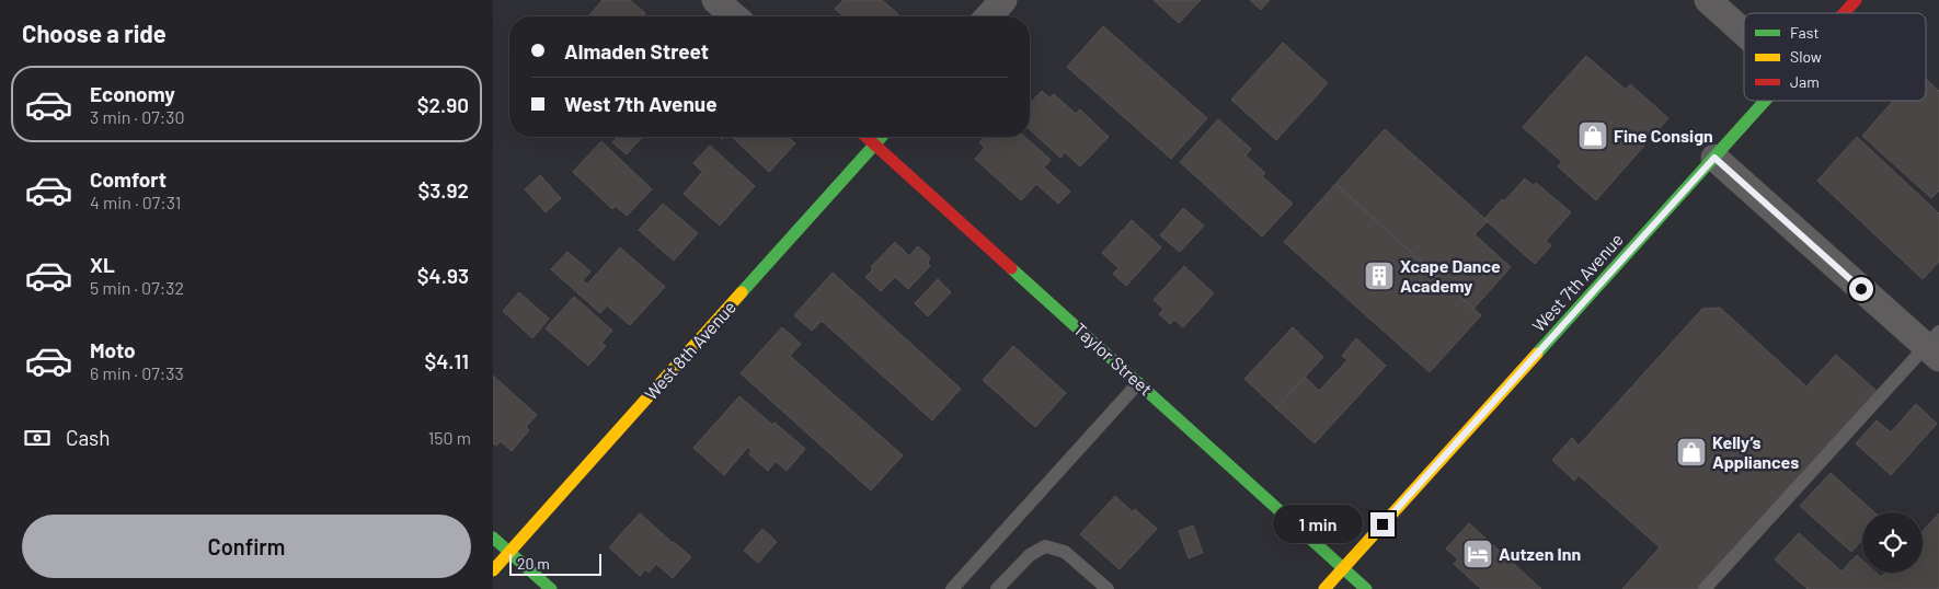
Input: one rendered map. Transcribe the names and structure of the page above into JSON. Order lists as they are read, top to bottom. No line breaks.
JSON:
{"streets":{"street":["West 7th Avenue","West 8th Avenue","Taylor Street"]},"crossings":[["West 7th Avenue","Taylor Street"],["West 8th Avenue","Taylor Street"]],"places":{"shop":["Fine Consign","Kelly’s Appliances"],"building":["Xcape Dance Academy"],"hotel":["Autzen Inn"]},"legend":["Fast","Slow","Jam"],"scale_bar":"20 m","page":{"heading":"Choose a ride","banner":["Almaden Street","West 7th Avenue"],"list":[{"name":"Economy","note":"3 min · 07:30","value":"$2.90"},{"name":"Comfort","note":"4 min · 07:31","value":"$3.92"},{"name":"XL","note":"5 min · 07:32","value":"$4.93"},{"name":"Moto","note":"6 min · 07:33","value":"$4.11"}],"pay":["Cash","150 m"],"buttons":"Confirm","bubble":"1 min","scale":"20 m"}}
